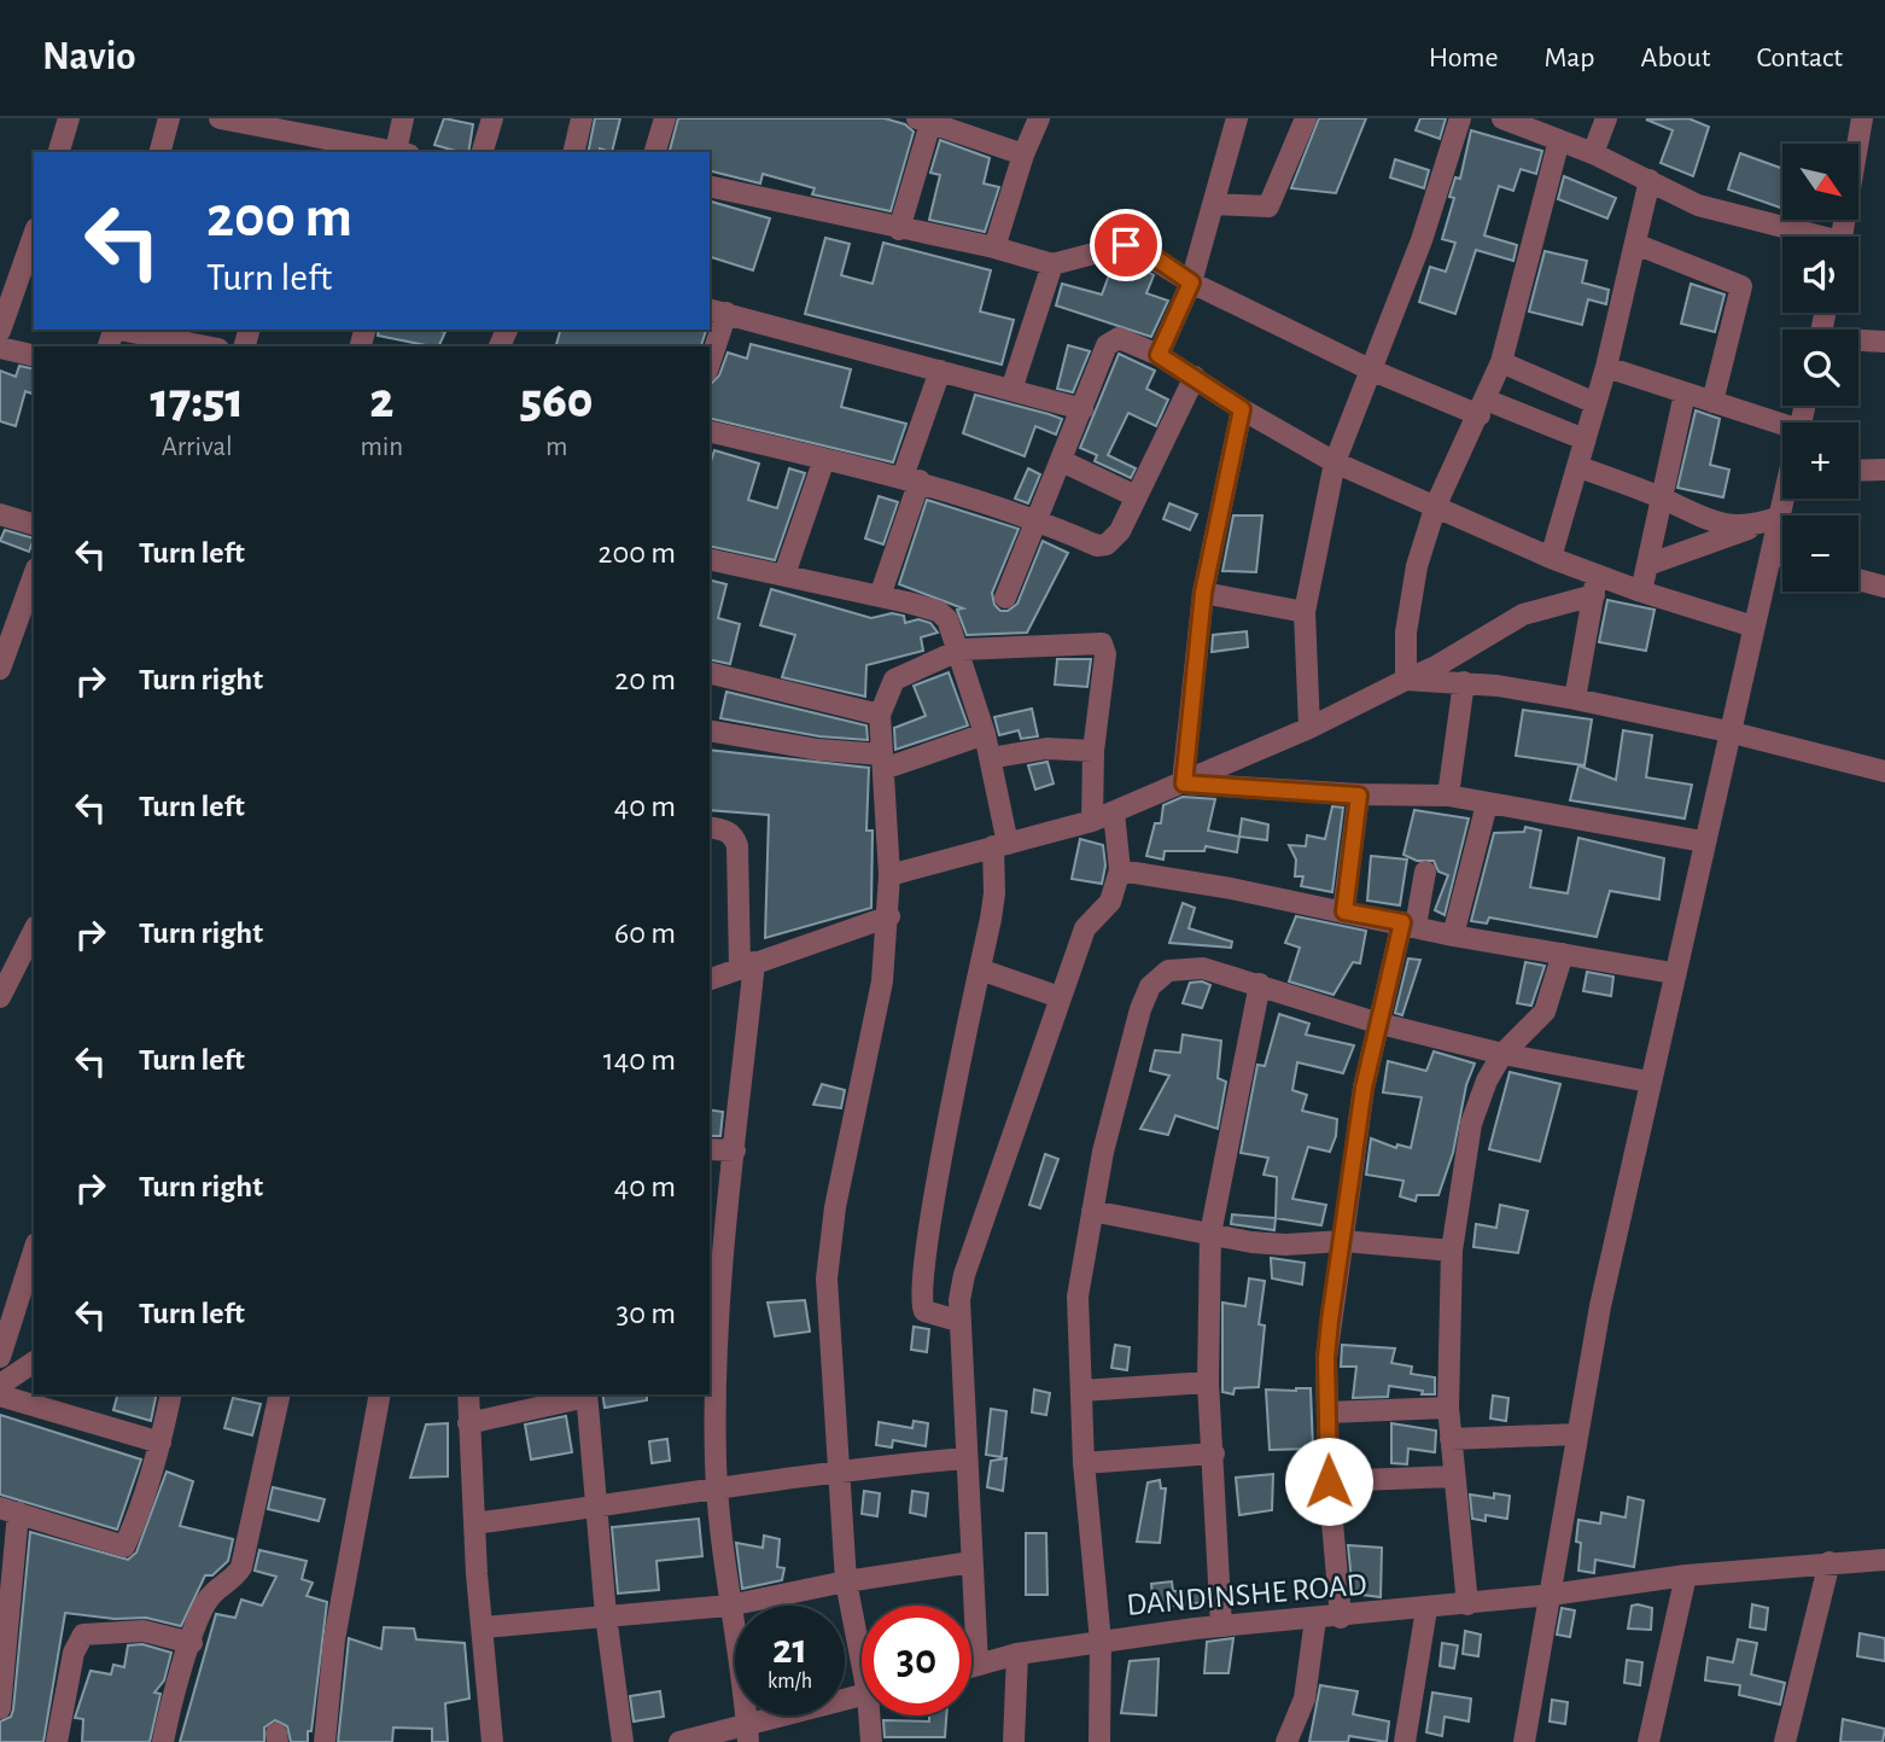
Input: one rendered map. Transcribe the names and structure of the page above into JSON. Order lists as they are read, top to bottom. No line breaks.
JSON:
{"streets":{"street":["DANDINSHE ROAD"]},"north":"bottom right","page":{"header":"Navio","nav":["Home","Map","About","Contact"],"map_buttons":["+","−"],"turn":["200 m","Turn left"],"eta":["17:51","Arrival","2","min","560","m"],"list":[{"name":"Turn left","value":"200 m"},{"name":"Turn right","value":"20 m"},{"name":"Turn left","value":"40 m"},{"name":"Turn right","value":"60 m"},{"name":"Turn left","value":"140 m"},{"name":"Turn right","value":"40 m"},{"name":"Turn left","value":"30 m"}],"speed":"21 km/h","limit":"30"}}
